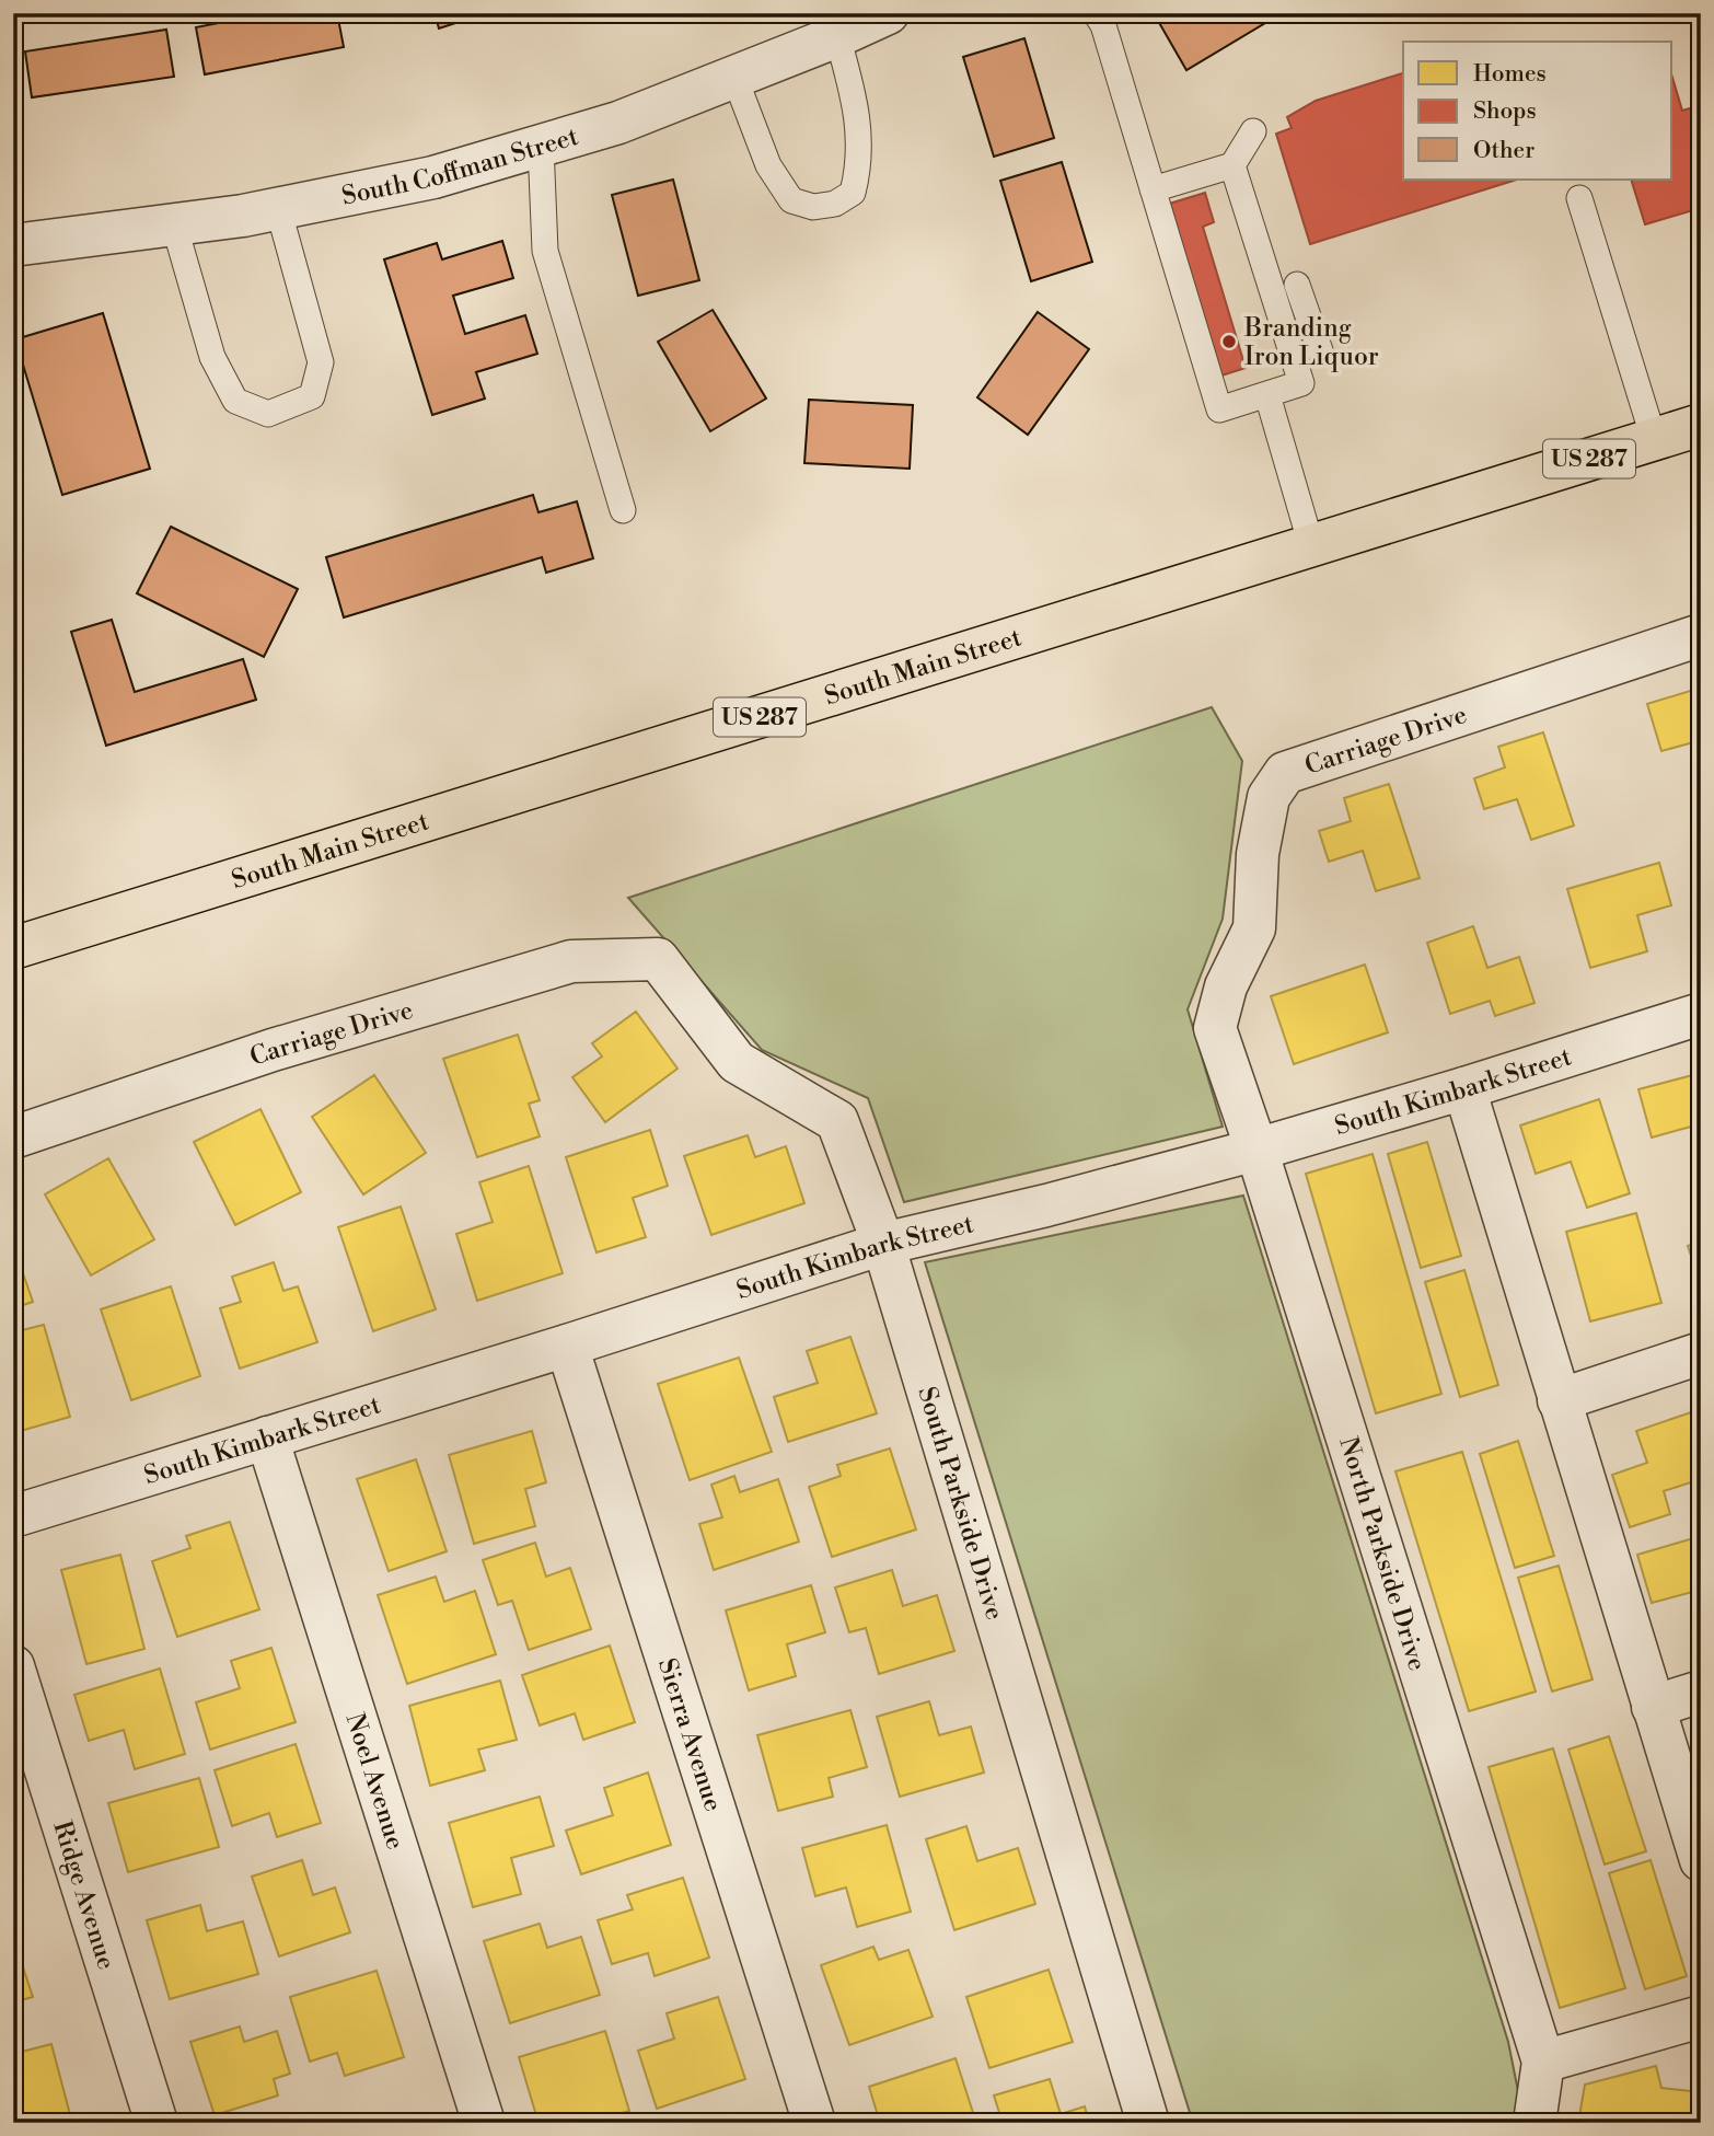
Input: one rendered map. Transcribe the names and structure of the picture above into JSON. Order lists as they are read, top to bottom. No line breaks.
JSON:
{"streets":{"main road":["US 287","South Main Street"],"street":["South Coffman Street","Carriage Drive","South Kimbark Street","South Parkside Drive","North Parkside Drive","Sierra Avenue","Noel Avenue","Ridge Avenue"]},"crossings":[["Carriage Drive","South Parkside Drive"],["Carriage Drive","North Parkside Drive"],["South Kimbark Street","South Parkside Drive"],["South Kimbark Street","North Parkside Drive"],["South Kimbark Street","Sierra Avenue"],["South Kimbark Street","Noel Avenue"]],"places":["Branding Iron Liquor"],"legend":["Homes","Shops","Other"]}
